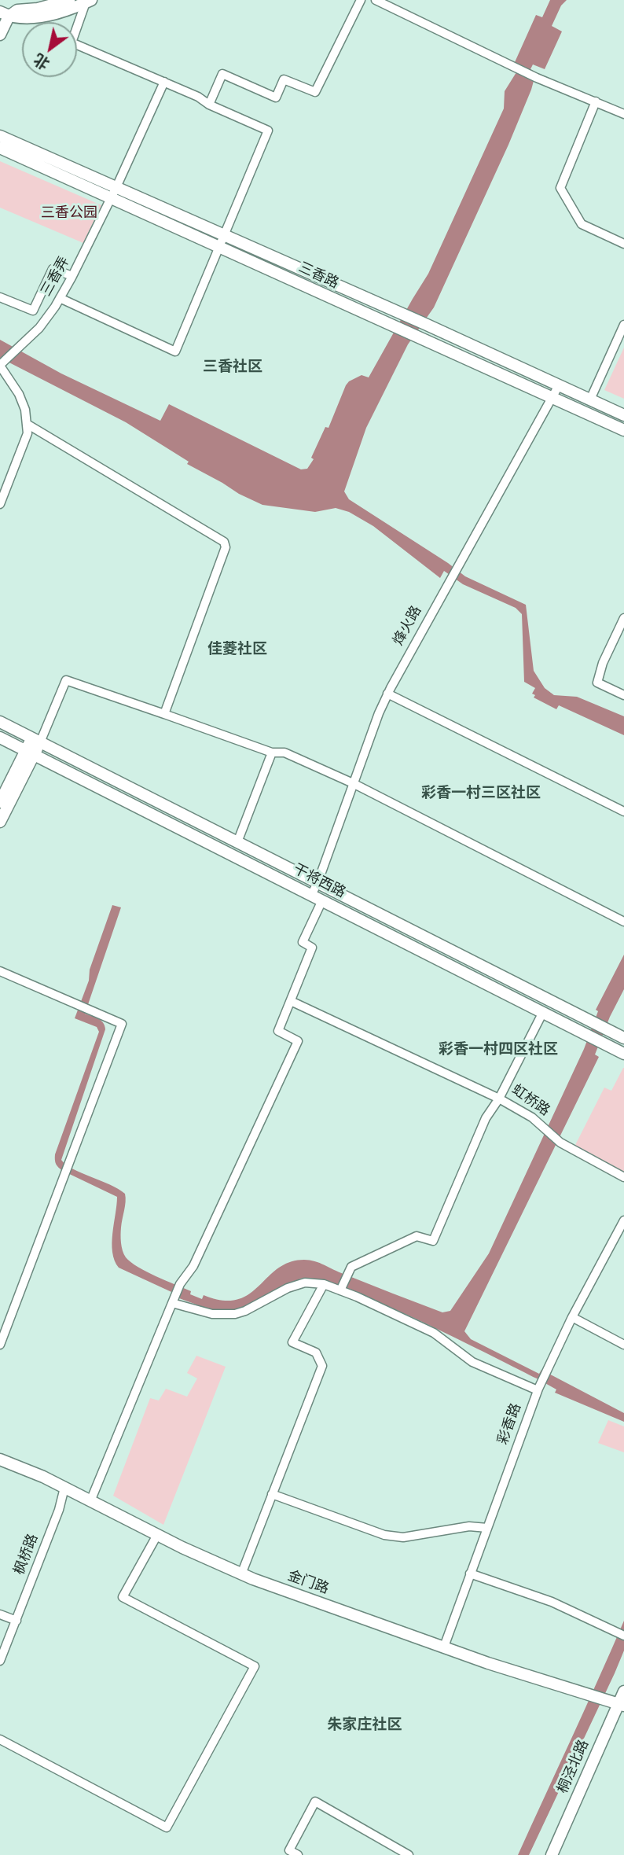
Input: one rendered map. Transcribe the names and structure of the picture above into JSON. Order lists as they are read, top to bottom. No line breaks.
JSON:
{"streets":{"main road":["三香路","干将西路","金门路","桐泾北路"],"street":["三香弄","烽火路","虹桥路","彩香路","枫桥路"]},"crossings":[["三香路","三香弄"],["三香路","烽火路"],["烽火路","干将西路"],["干将西路","虹桥路"],["彩香路","金门路"],["枫桥路","金门路"],["金门路","桐泾北路"]],"districts":["三香社区","佳菱社区","彩香一村三区社区","彩香一村四区社区","朱家庄社区"],"parks":["三香公园"],"north":"bottom left"}
